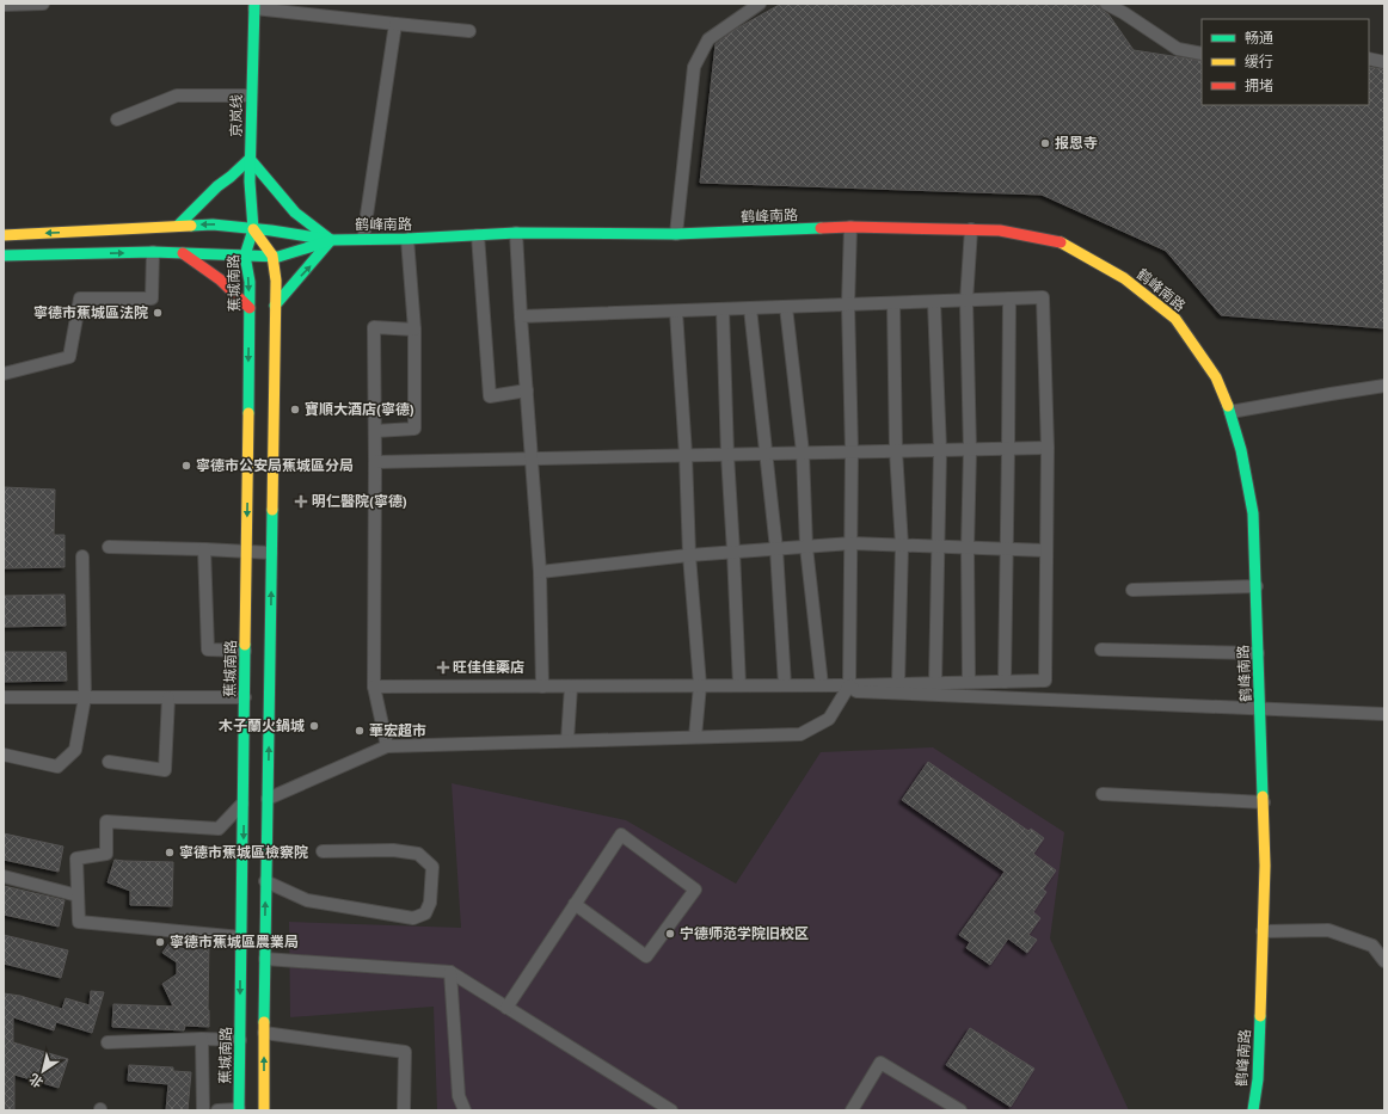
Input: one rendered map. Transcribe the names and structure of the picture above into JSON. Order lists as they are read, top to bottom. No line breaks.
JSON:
{"streets":{"main road":["京岚线","鹤峰南路","蕉城南路"]},"crossings":[["京岚线","蕉城南路"]],"places":{"other":["报恩寺","寧德市蕉城區法院","寶順大酒店(寧德)","寧德市公安局蕉城區分局","木子蘭火鍋城","華宏超市","寧德市蕉城區檢察院","宁德师范学院旧校区","寧德市蕉城區農業局"],"health":["明仁醫院(寧德)","旺佳佳藥店"]},"legend":["畅通","缓行","拥堵"],"north":"bottom left"}
